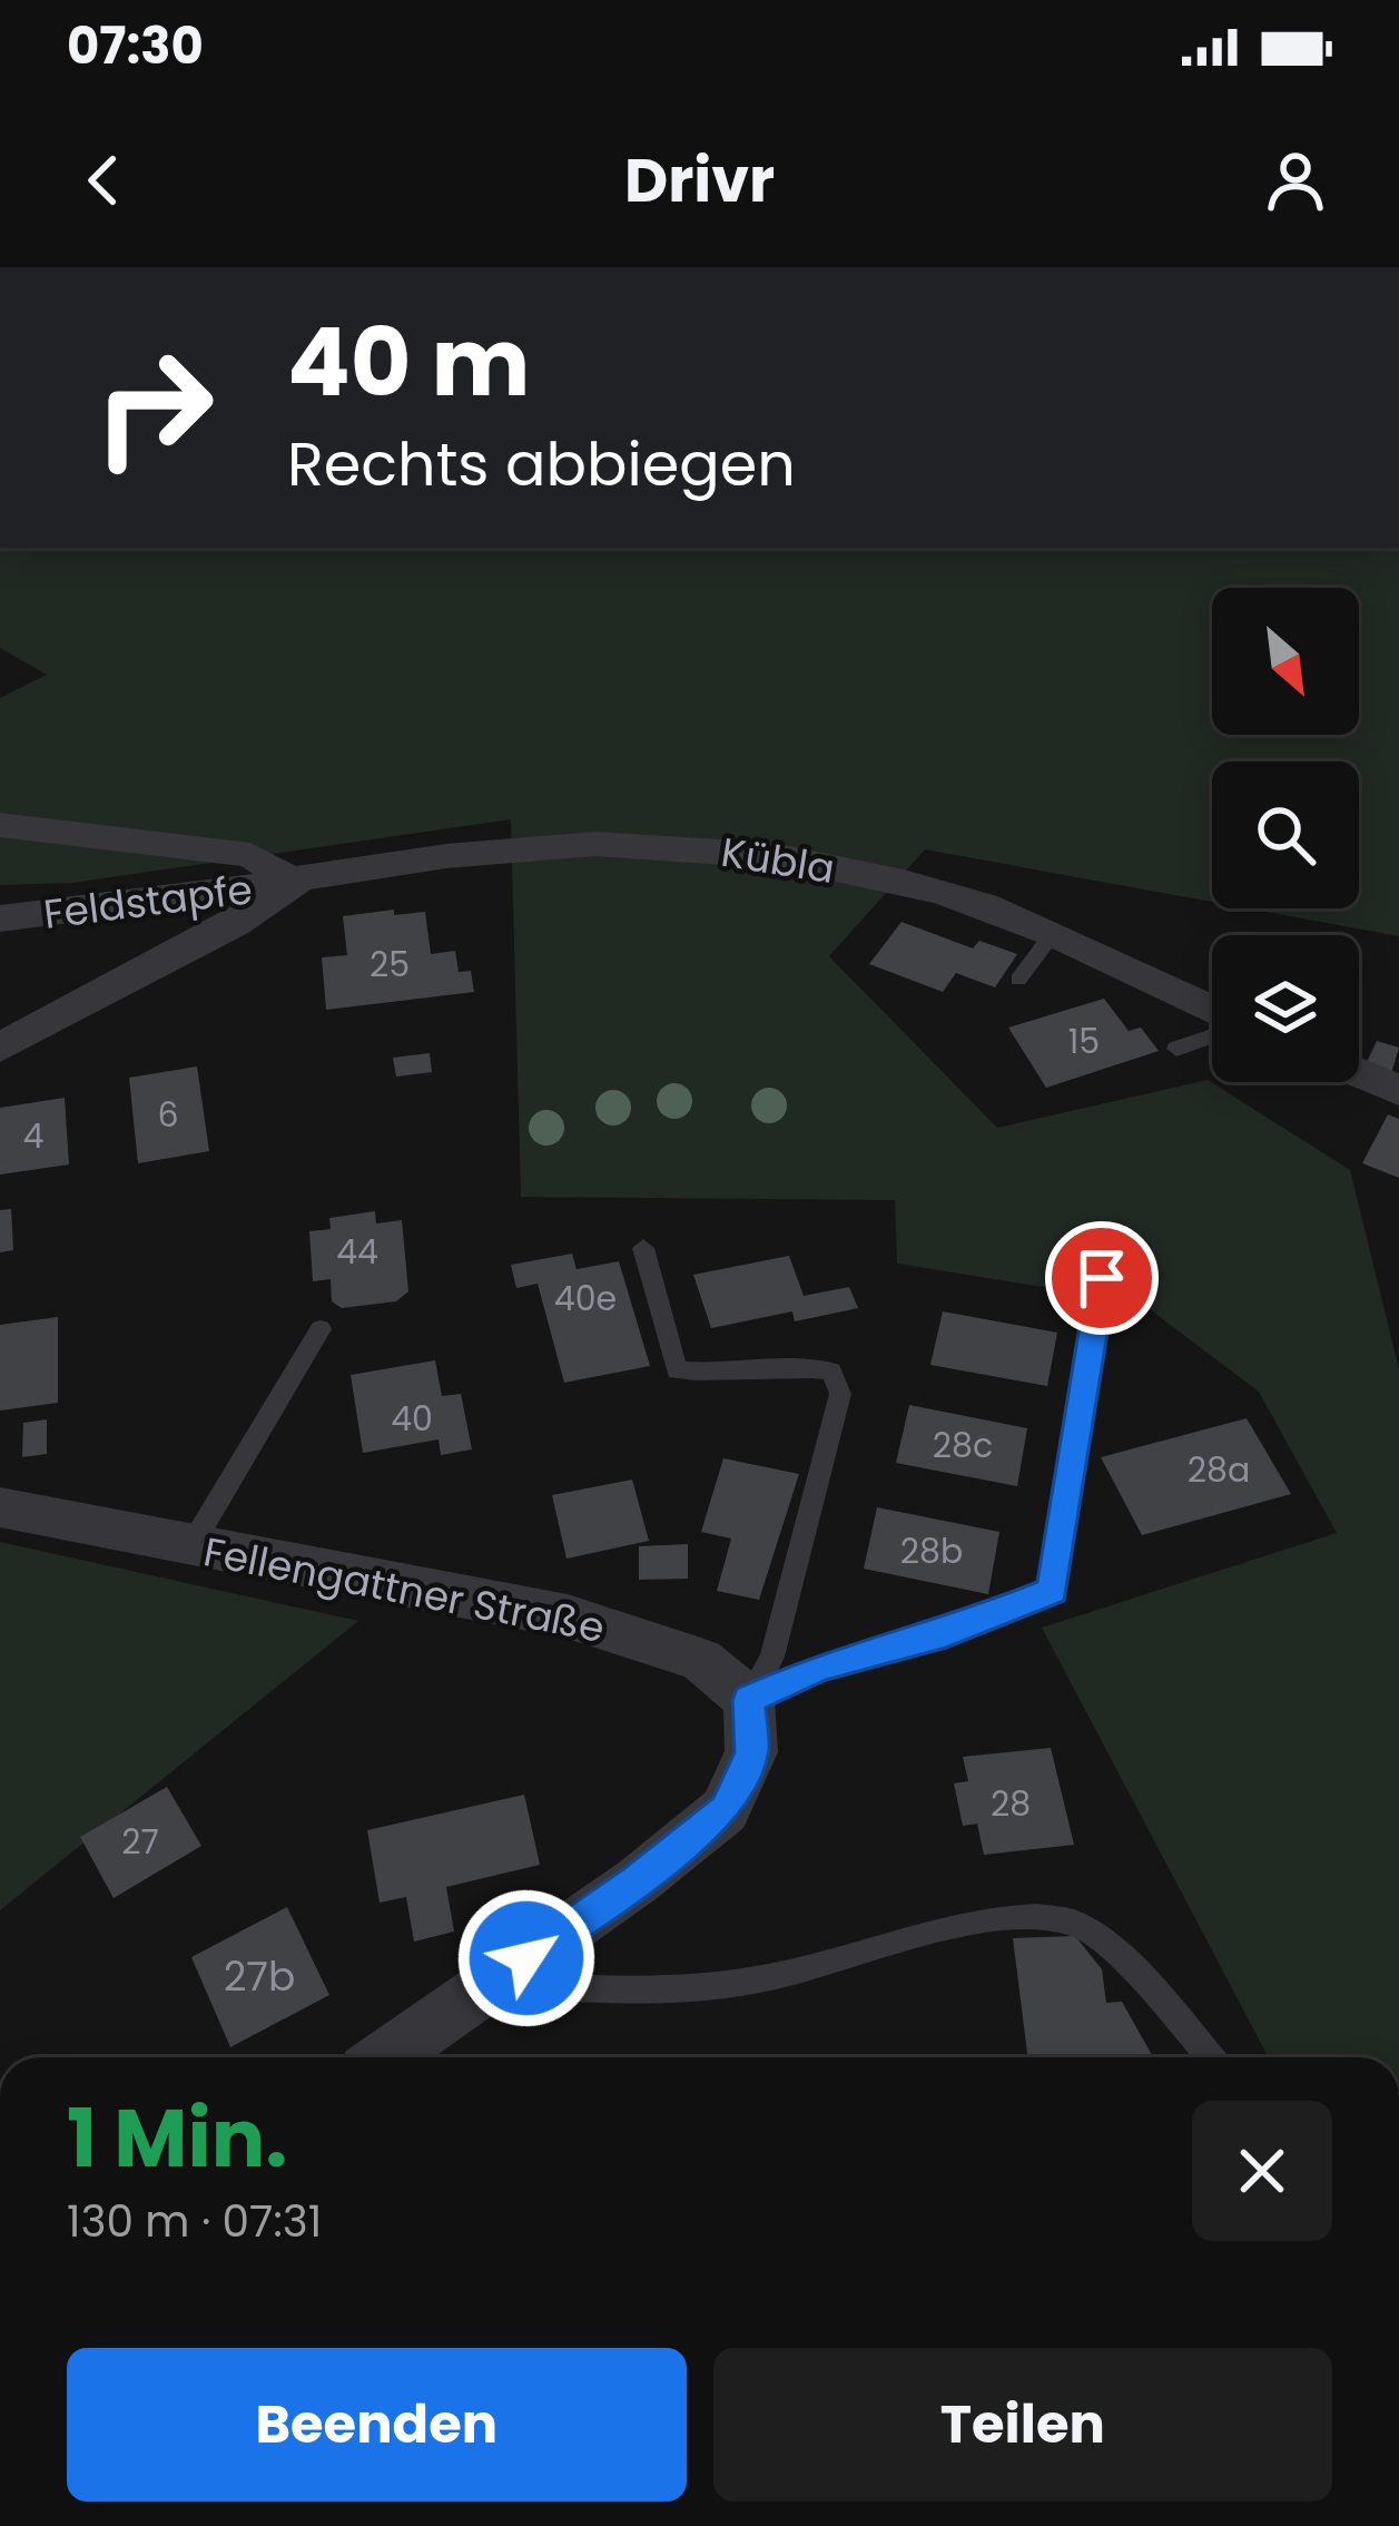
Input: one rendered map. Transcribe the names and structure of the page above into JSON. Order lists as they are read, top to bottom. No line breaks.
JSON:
{"streets":{"street":["Kübla","Feldstapfe","Fellengattner Straße"]},"crossings":[["Kübla","Feldstapfe"]],"house_numbers":["25","15","6","4","44","40e","40","28c","28a","28b","28","27","27b"],"north":"bottom right","page":{"status":"07:30","header":"Drivr","turn":["40 m","Rechts abbiegen"],"heading":["1 Min.","130 m · 07:31"],"buttons":["Beenden","Teilen"]}}
